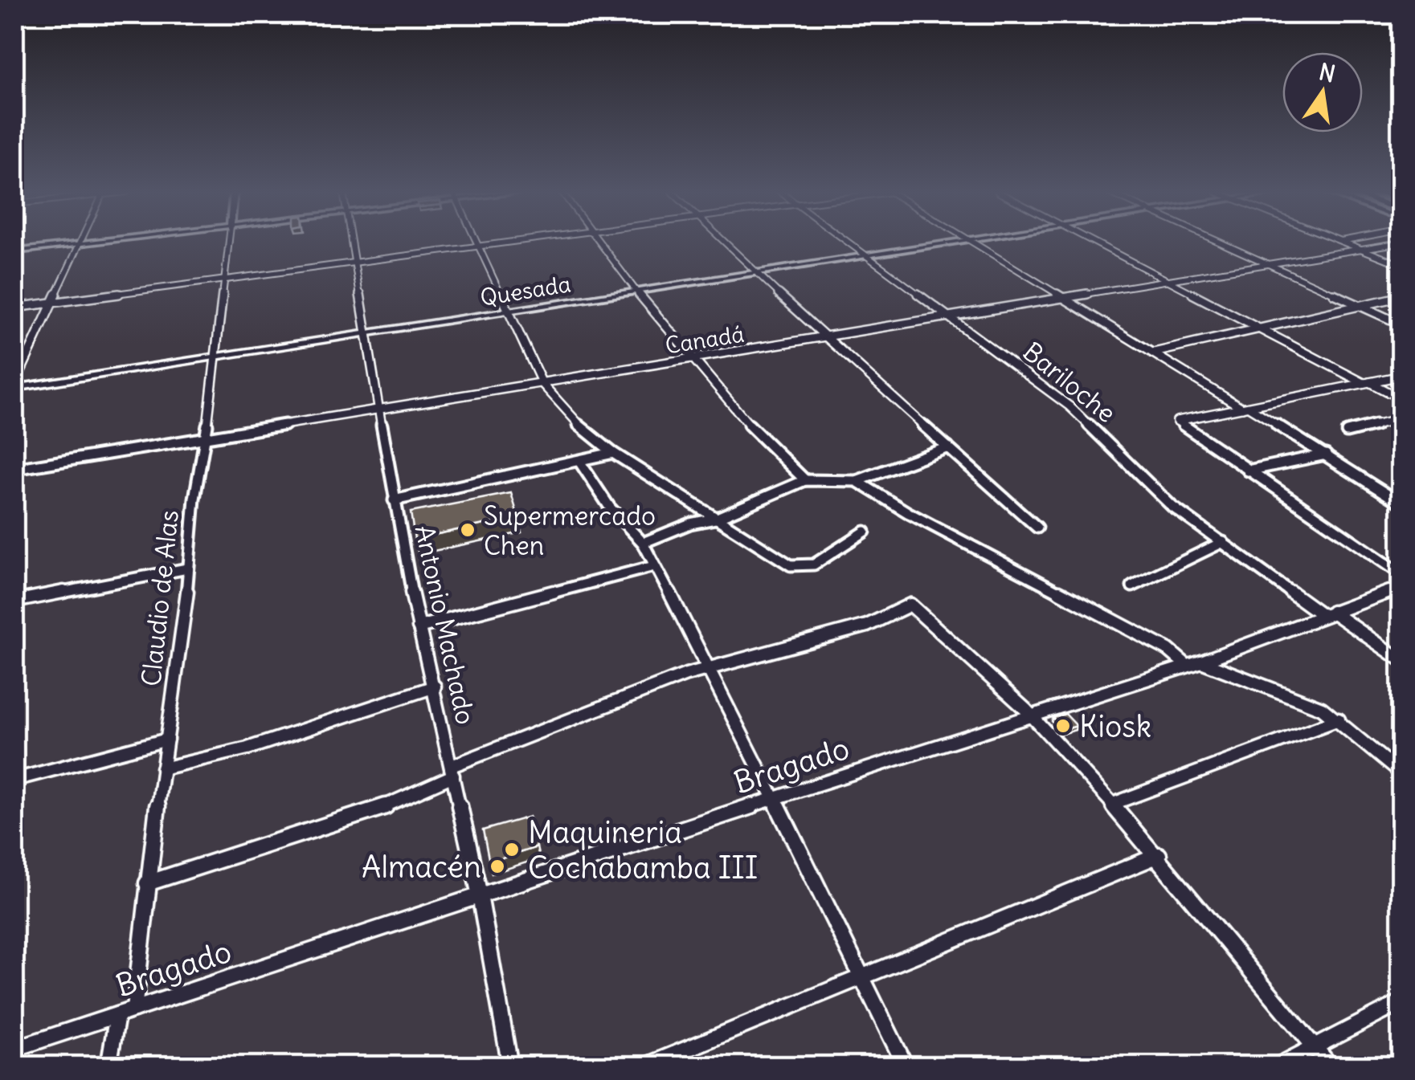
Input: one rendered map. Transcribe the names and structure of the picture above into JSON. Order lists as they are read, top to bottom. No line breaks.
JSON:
{"streets":{"street":["Quesada","Canadá","Bariloche","Claudio de Alas","Antonio Machado","Bragado"]},"crossings":[["Quesada","Bariloche"],["Quesada","Claudio de Alas"],["Quesada","Antonio Machado"],["Canadá","Bariloche"],["Canadá","Claudio de Alas"],["Canadá","Antonio Machado"],["Bariloche","Bragado"],["Claudio de Alas","Bragado"],["Antonio Machado","Bragado"]],"places":["Supermercado Chen","Kiosk","Maquineria Cochabamba III","Almacén"],"north":"top"}
